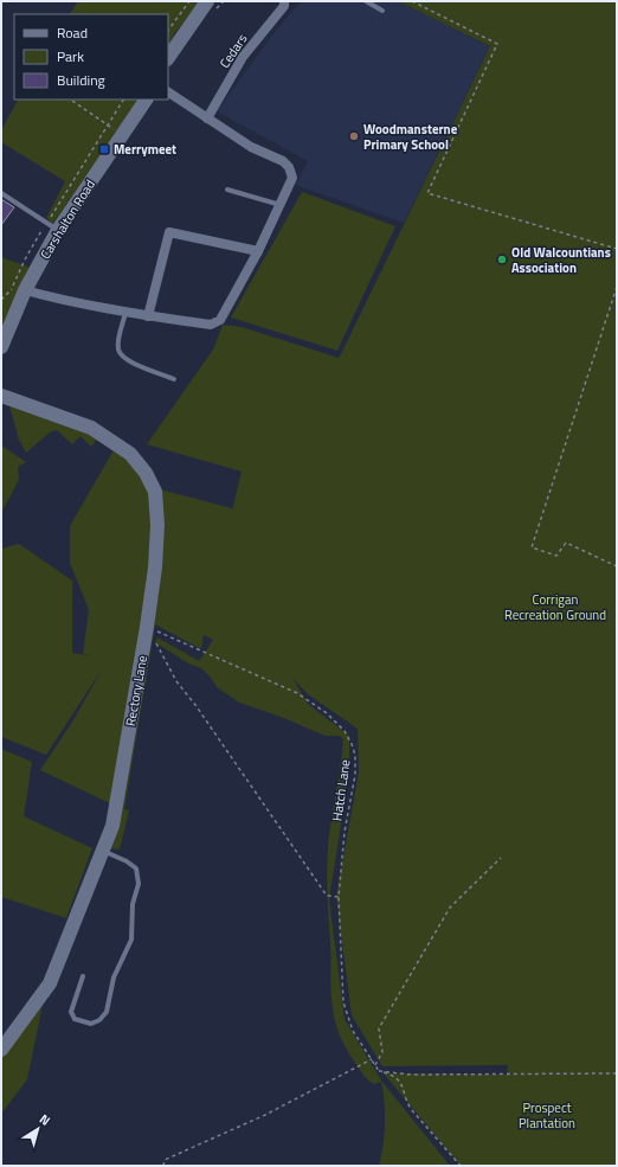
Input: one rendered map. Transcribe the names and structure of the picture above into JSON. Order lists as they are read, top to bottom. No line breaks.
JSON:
{"streets":{"main road":["Carshalton Road","Rectory Lane"],"street":["Cedars"],"path":["Hatch Lane"]},"parks":["Corrigan Recreation Ground","Prospect Plantation"],"places":{"other":["Woodmansterne Primary School","Old Walcountians Association"],"transit":["Merrymeet"]},"legend":["Road","Park","Building"],"north":"top right"}
